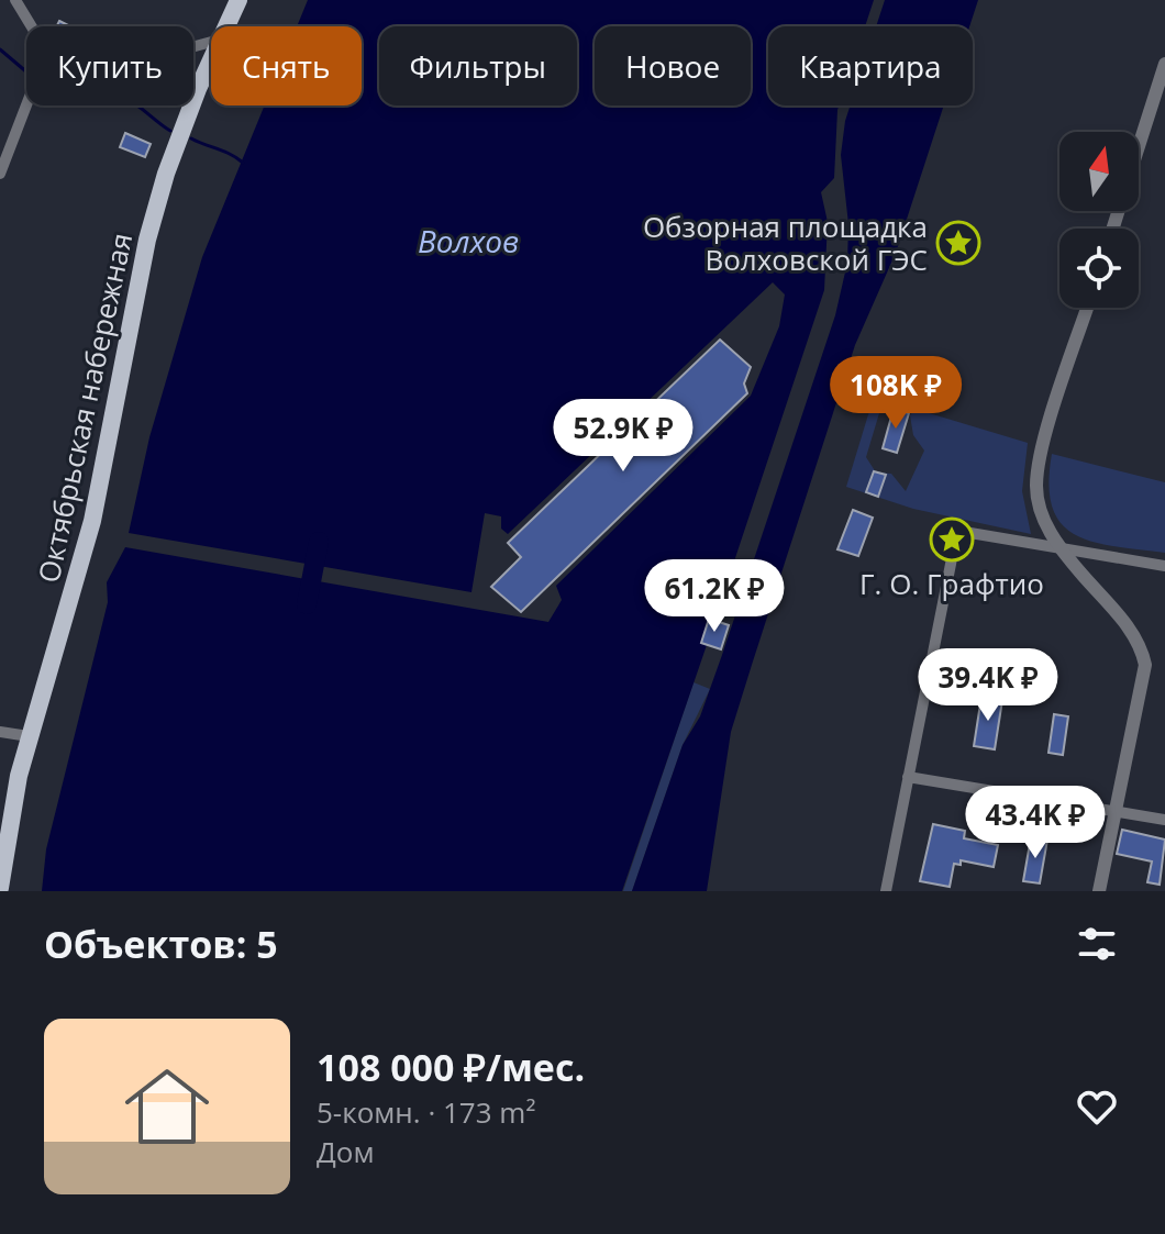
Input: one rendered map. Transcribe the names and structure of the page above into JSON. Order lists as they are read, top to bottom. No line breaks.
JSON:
{"streets":{"main road":["Октябрьская набережная"]},"water":["Волхов"],"places":{"place":["Обзорная площадка Волховской ГЭС","Г. О. Графтио"]},"north":"top","page":{"chip":["Купить","Снять","Фильтры","Новое","Квартира"],"price":["108K ₽","52.9K ₽","61.2K ₽","39.4K ₽","43.4K ₽"],"heading":"Объектов: 5","list":[{"name":"108 000 ₽/мес.","note":"5-комн. · 173 m² · Дом"}]}}
